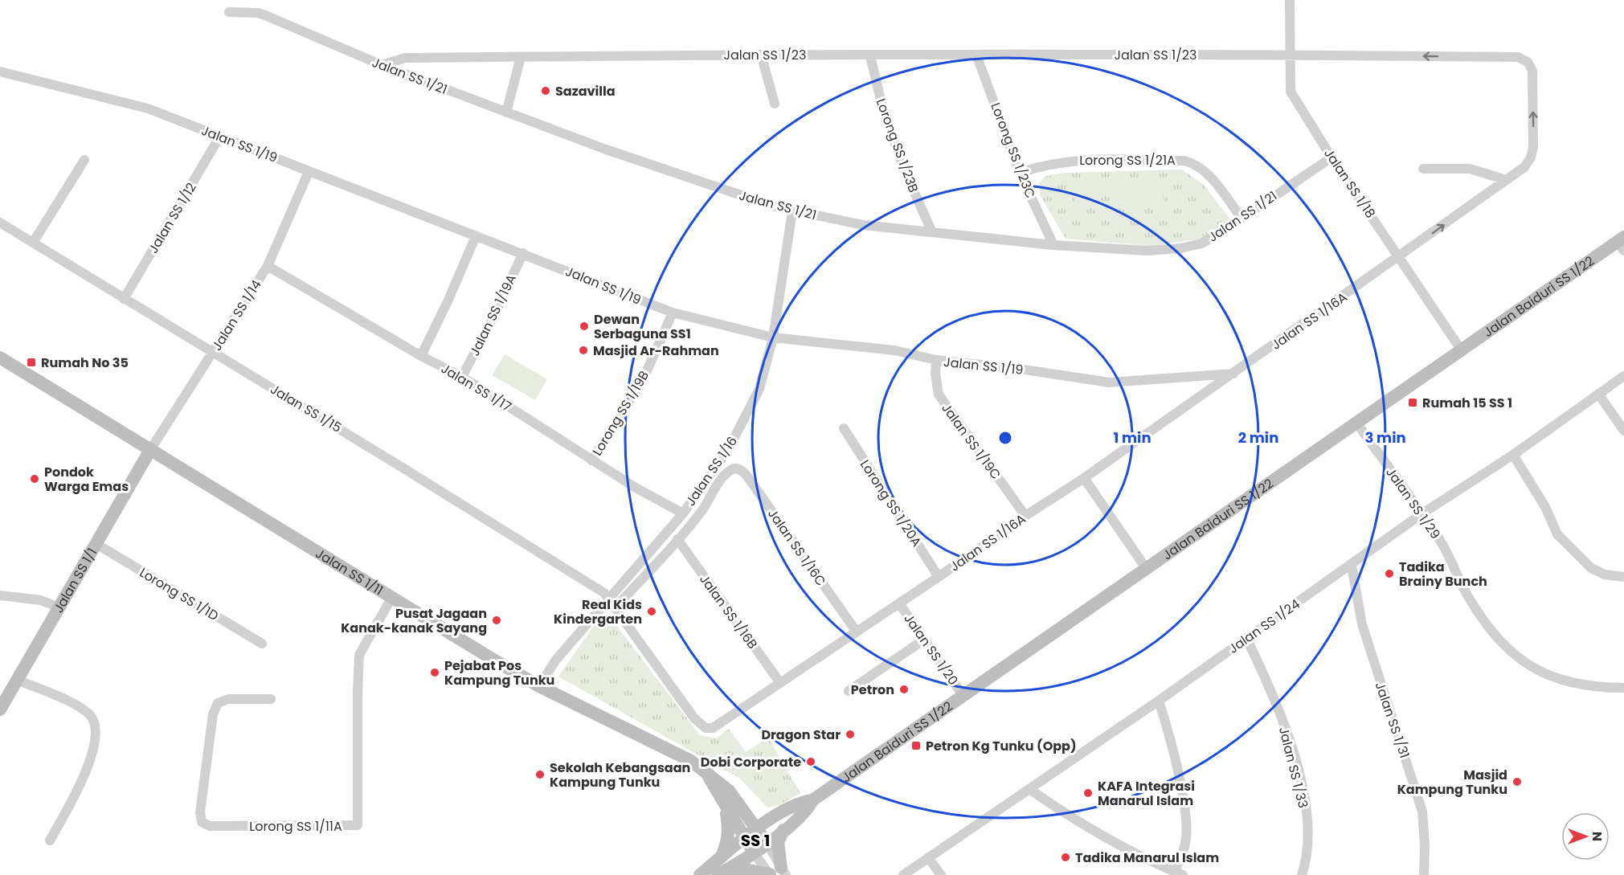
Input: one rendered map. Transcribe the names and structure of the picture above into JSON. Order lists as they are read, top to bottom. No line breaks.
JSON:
{"streets":{"street":["Jalan SS 1/23","Jalan SS 1/21","Jalan SS 1/19","Lorong SS 1/23B","Lorong SS 1/23C","Lorong SS 1/21A","Jalan SS 1/18","Jalan SS 1/12","Jalan Baiduri SS 1/22","Jalan SS 1/14","Jalan SS 1/19A","Jalan SS 1/16A","Jalan SS 1/17","Jalan SS 1/15","Lorong SS 1/19B","Jalan SS 1/19C","Jalan SS 1/16","Lorong SS 1/20A","Jalan SS 1/29","Jalan SS 1/16C","Jalan SS 1/11","Jalan SS 1/1","Lorong SS 1/1D","Jalan SS 1/16B","Jalan SS 1/24","Jalan SS 1/20","Jalan SS 1/31","Jalan SS 1/33","Lorong SS 1/11A"]},"crossings":[["Jalan SS 1/23","Jalan SS 1/21"],["Jalan SS 1/23","Lorong SS 1/23B"],["Jalan SS 1/23","Lorong SS 1/23C"],["Jalan SS 1/23","Jalan SS 1/18"],["Jalan SS 1/23","Jalan SS 1/16A"],["Jalan SS 1/21","Lorong SS 1/23B"],["Jalan SS 1/21","Lorong SS 1/23C"],["Jalan SS 1/21","Lorong SS 1/21A"],["Jalan SS 1/21","Jalan SS 1/18"],["Jalan SS 1/21","Jalan SS 1/16"],["Jalan SS 1/19","Jalan SS 1/12"],["Jalan SS 1/19","Jalan SS 1/14"],["Jalan SS 1/19","Jalan SS 1/19A"],["Jalan SS 1/19","Jalan SS 1/16A"],["Jalan SS 1/19","Lorong SS 1/19B"],["Jalan SS 1/19","Jalan SS 1/19C"],["Jalan SS 1/19","Jalan SS 1/16"],["Lorong SS 1/23C","Lorong SS 1/21A"],["Jalan SS 1/18","Jalan Baiduri SS 1/22"],["Jalan SS 1/18","Jalan SS 1/16A"],["Jalan SS 1/12","Jalan SS 1/15"],["Jalan Baiduri SS 1/22","Jalan SS 1/29"],["Jalan Baiduri SS 1/22","Jalan SS 1/20"],["Jalan SS 1/14","Jalan SS 1/17"],["Jalan SS 1/14","Jalan SS 1/15"],["Jalan SS 1/14","Jalan SS 1/11"],["Jalan SS 1/14","Jalan SS 1/1"],["Jalan SS 1/19A","Jalan SS 1/17"],["Jalan SS 1/16A","Jalan SS 1/15"],["Jalan SS 1/16A","Jalan SS 1/19C"],["Jalan SS 1/16A","Jalan SS 1/16"],["Jalan SS 1/16A","Lorong SS 1/20A"],["Jalan SS 1/16A","Jalan SS 1/16C"],["Jalan SS 1/16A","Jalan SS 1/16B"],["Jalan SS 1/16A","Jalan SS 1/20"],["Jalan SS 1/17","Lorong SS 1/19B"],["Jalan SS 1/17","Jalan SS 1/16"],["Jalan SS 1/15","Jalan SS 1/16"],["Jalan SS 1/16","Jalan SS 1/16C"],["Jalan SS 1/16","Jalan SS 1/11"],["Jalan SS 1/16","Jalan SS 1/16B"],["Jalan SS 1/29","Jalan SS 1/24"],["Jalan SS 1/11","Jalan SS 1/1"],["Jalan SS 1/11","Lorong SS 1/11A"],["Jalan SS 1/1","Lorong SS 1/1D"],["Jalan SS 1/24","Jalan SS 1/31"],["Jalan SS 1/24","Jalan SS 1/33"]],"districts":["SS 1"],"places":{"other":["Sazavilla","Dewan Serbaguna SS1","Masjid Ar-Rahman","Pondok Warga Emas","Tadika Brainy Bunch","Real Kids Kindergarten","Pusat Jagaan Kanak-kanak Sayang","Pejabat Pos Kampung Tunku","Petron","Dragon Star","Dobi Corporate","Sekolah Kebangsaan Kampung Tunku","Masjid Kampung Tunku","KAFA Integrasi Manarul Islam","Tadika Manarul Islam"],"transit":["Rumah No 35","Rumah 15 SS 1","Petron Kg Tunku (Opp)"]},"north":"right","rings":["1 min","2 min","3 min"]}
